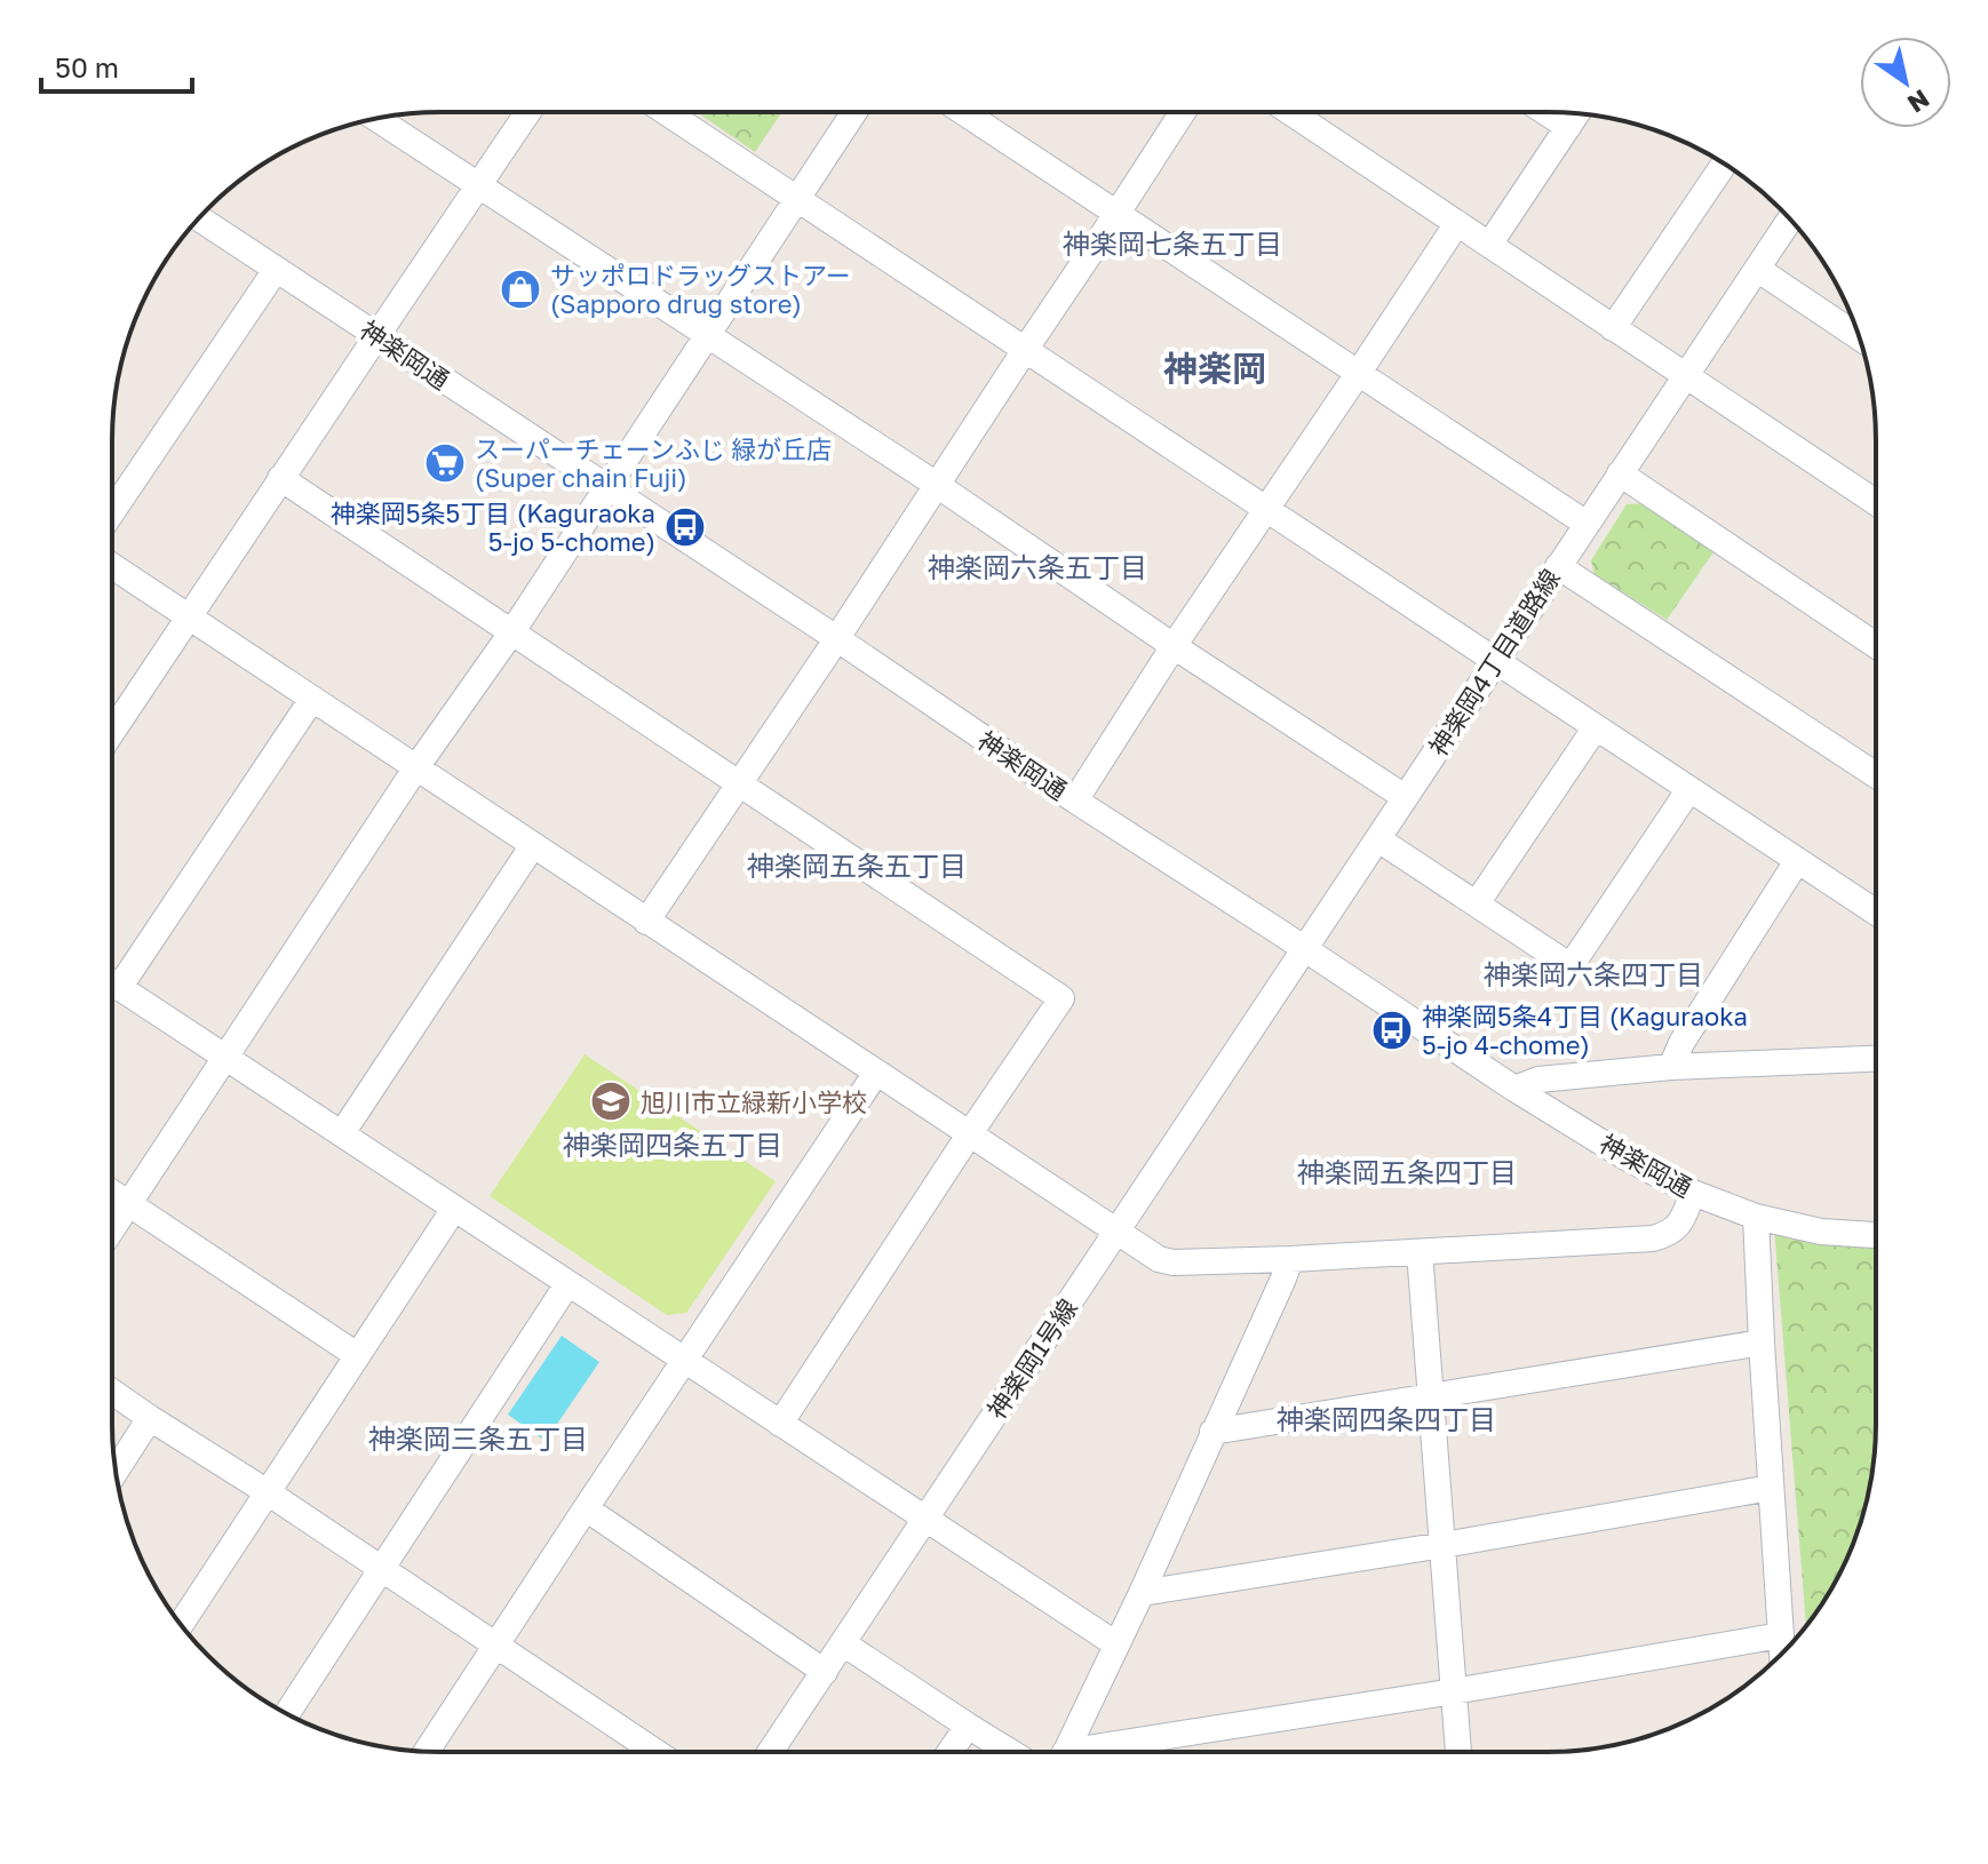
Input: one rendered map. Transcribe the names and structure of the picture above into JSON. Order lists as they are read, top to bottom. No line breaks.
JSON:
{"streets":{"street":["神楽岡通","神楽岡4丁目道路線","神楽岡1号線"]},"crossings":[["神楽岡通","神楽岡4丁目道路線"],["神楽岡通","神楽岡1号線"],["神楽岡4丁目道路線","神楽岡1号線"]],"districts":["神楽岡七条五丁目","神楽岡","神楽岡六条五丁目","神楽岡五条五丁目","神楽岡六条四丁目","神楽岡四条五丁目","神楽岡五条四丁目","神楽岡四条四丁目","神楽岡三条五丁目"],"places":{"shop":["サッポロドラッグストアー (Sapporo drug store)"],"supermarket":["スーパーチェーンふじ 緑が丘店 (Super chain Fuji)"],"bus stop":["神楽岡5条5丁目 (Kaguraoka 5-jo 5-chome)","神楽岡5条4丁目 (Kaguraoka 5-jo 4-chome)"],"school or university":["旭川市立緑新小学校"]},"scale_bar":"50 m","north":"bottom right"}
